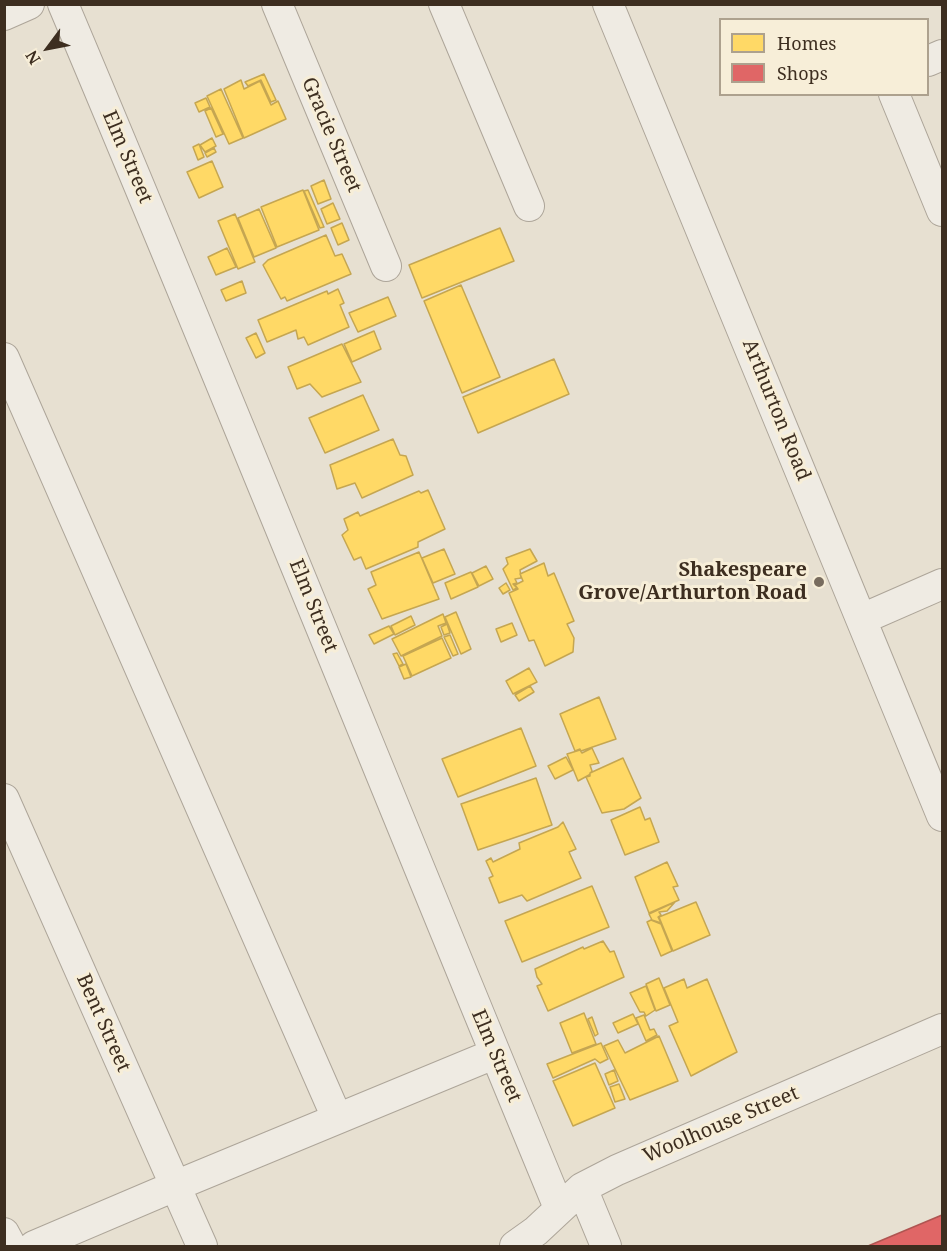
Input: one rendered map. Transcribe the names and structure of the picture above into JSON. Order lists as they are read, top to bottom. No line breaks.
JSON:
{"streets":{"street":["Gracie Street","Elm Street","Arthurton Road","Bent Street","Woolhouse Street"]},"crossings":[["Elm Street","Woolhouse Street"]],"places":["Shakespeare Grove/Arthurton Road"],"legend":["Homes","Shops"],"north":"bottom left"}
